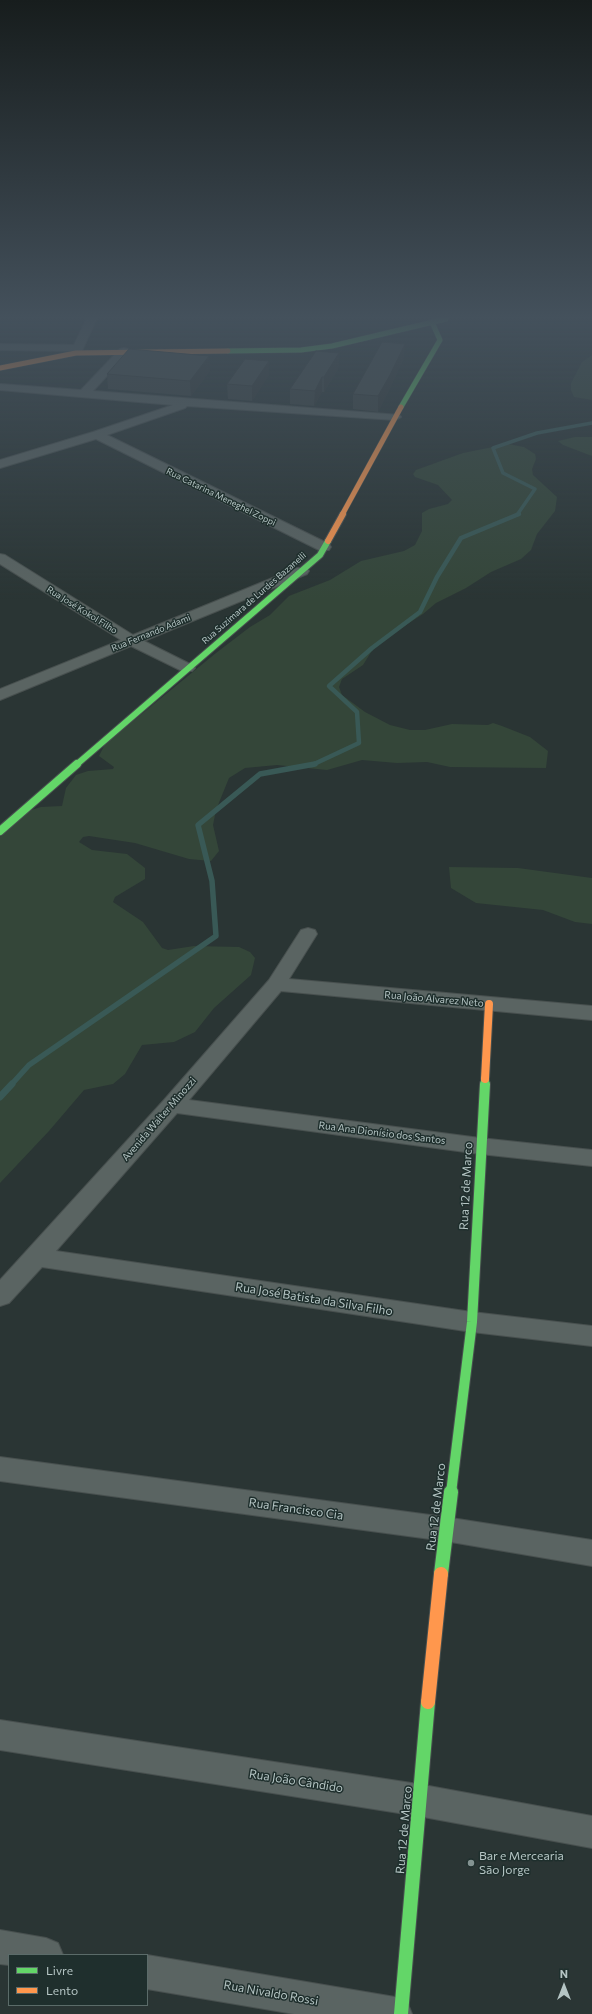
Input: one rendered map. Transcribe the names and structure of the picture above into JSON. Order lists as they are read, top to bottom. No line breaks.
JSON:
{"streets":{"street":["Rua Catarina Meneghel Zoppi","Rua Suzimara de Lurdes Bazanelli","Rua José Kokol Filho","Rua Fernando Adami","Rua João Alvarez Neto","Avenida Walter Minozzi","Rua Ana Dionísio dos Santos","Rua 12 de Marco","Rua José Batista da Silva Filho","Rua Francisco Cia","Rua João Cândido","Rua Nivaldo Rossi"]},"crossings":[["Rua Catarina Meneghel Zoppi","Rua Suzimara de Lurdes Bazanelli"],["Rua Suzimara de Lurdes Bazanelli","Rua José Kokol Filho"],["Rua Suzimara de Lurdes Bazanelli","Rua Fernando Adami"],["Rua José Kokol Filho","Rua Fernando Adami"],["Rua João Alvarez Neto","Avenida Walter Minozzi"],["Rua João Alvarez Neto","Rua 12 de Marco"],["Avenida Walter Minozzi","Rua Ana Dionísio dos Santos"],["Avenida Walter Minozzi","Rua José Batista da Silva Filho"],["Rua Ana Dionísio dos Santos","Rua 12 de Marco"],["Rua 12 de Marco","Rua José Batista da Silva Filho"],["Rua 12 de Marco","Rua Francisco Cia"],["Rua 12 de Marco","Rua João Cândido"]],"places":["Bar e Mercearia São Jorge"],"legend":["Livre","Lento"],"north":"top"}
